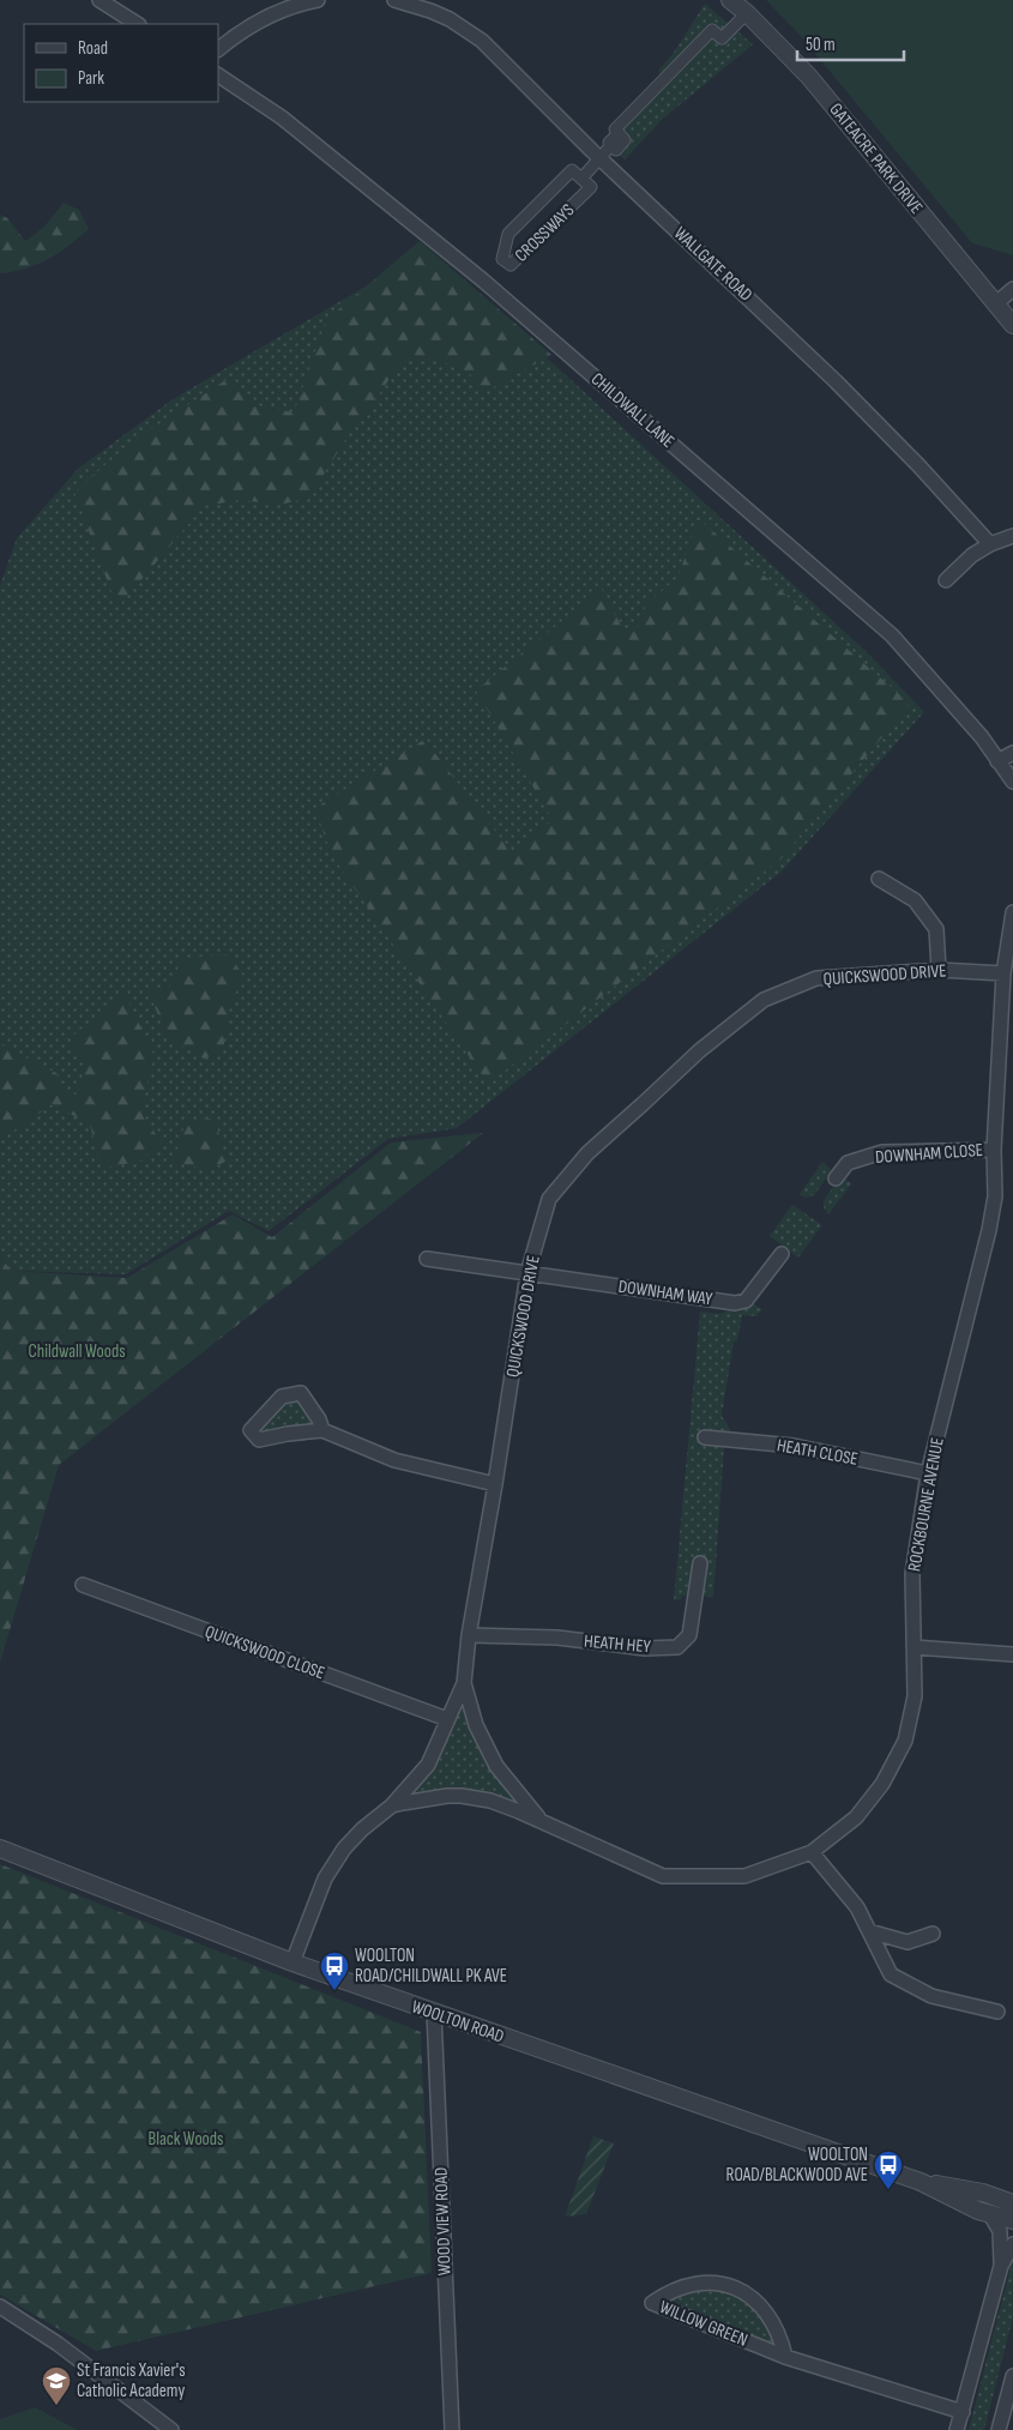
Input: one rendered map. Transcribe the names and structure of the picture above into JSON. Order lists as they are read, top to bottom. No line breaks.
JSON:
{"streets":{"street":["GATEACRE PARK DRIVE","CROSSWAYS","WALLGATE ROAD","CHILDWALL LANE","QUICKSWOOD DRIVE","DOWNHAM CLOSE","DOWNHAM WAY","HEATH CLOSE","ROCKBOURNE AVENUE","HEATH HEY","QUICKSWOOD CLOSE","WOOLTON ROAD","WOOD VIEW ROAD","WILLOW GREEN"]},"crossings":[["GATEACRE PARK DRIVE","CROSSWAYS"],["CROSSWAYS","WALLGATE ROAD"],["QUICKSWOOD DRIVE","DOWNHAM WAY"],["QUICKSWOOD DRIVE","ROCKBOURNE AVENUE"],["QUICKSWOOD DRIVE","HEATH HEY"],["QUICKSWOOD DRIVE","QUICKSWOOD CLOSE"],["DOWNHAM CLOSE","ROCKBOURNE AVENUE"],["HEATH CLOSE","ROCKBOURNE AVENUE"],["ROCKBOURNE AVENUE","WOOLTON ROAD"],["WOOLTON ROAD","WOOD VIEW ROAD"]],"parks":["Childwall Woods","Black Woods"],"places":{"bus stop":["WOOLTON ROAD/CHILDWALL PK AVE","WOOLTON ROAD/BLACKWOOD AVE"],"school or university":["St Francis Xavier's Catholic Academy"]},"legend":["Road","Park"],"scale_bar":"50 m"}
